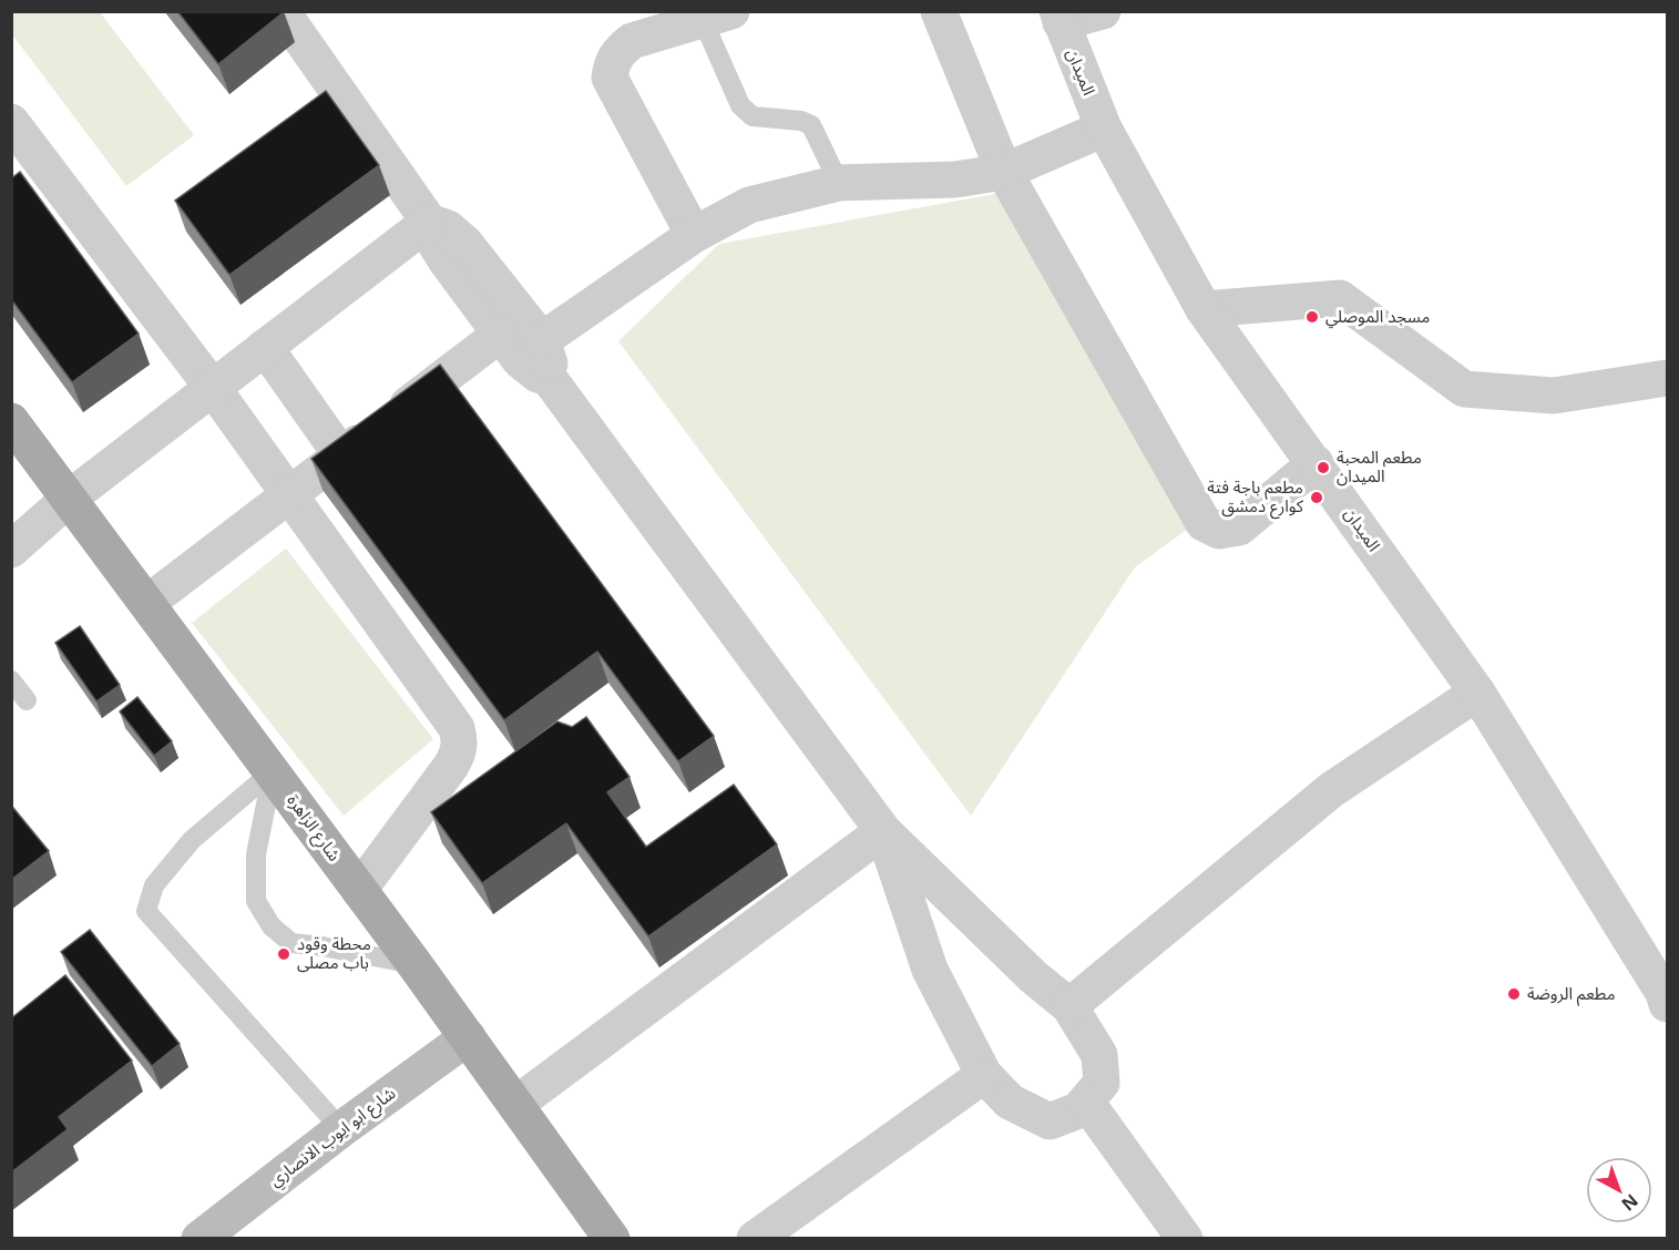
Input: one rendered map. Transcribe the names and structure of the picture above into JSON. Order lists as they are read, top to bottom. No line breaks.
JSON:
{"streets":{"main road":["شارع الزاهرة","شارع ابو ايوب الانصاري"],"street":["الميدان"]},"crossings":[["شارع الزاهرة","شارع ابو ايوب الانصاري"]],"places":["مسجد الموصلي","مطعم المحبة الميدان","مطعم باجة فتة كوارع دمشق","محطة وقود باب مصلى","مطعم الروضة"],"north":"bottom right"}
